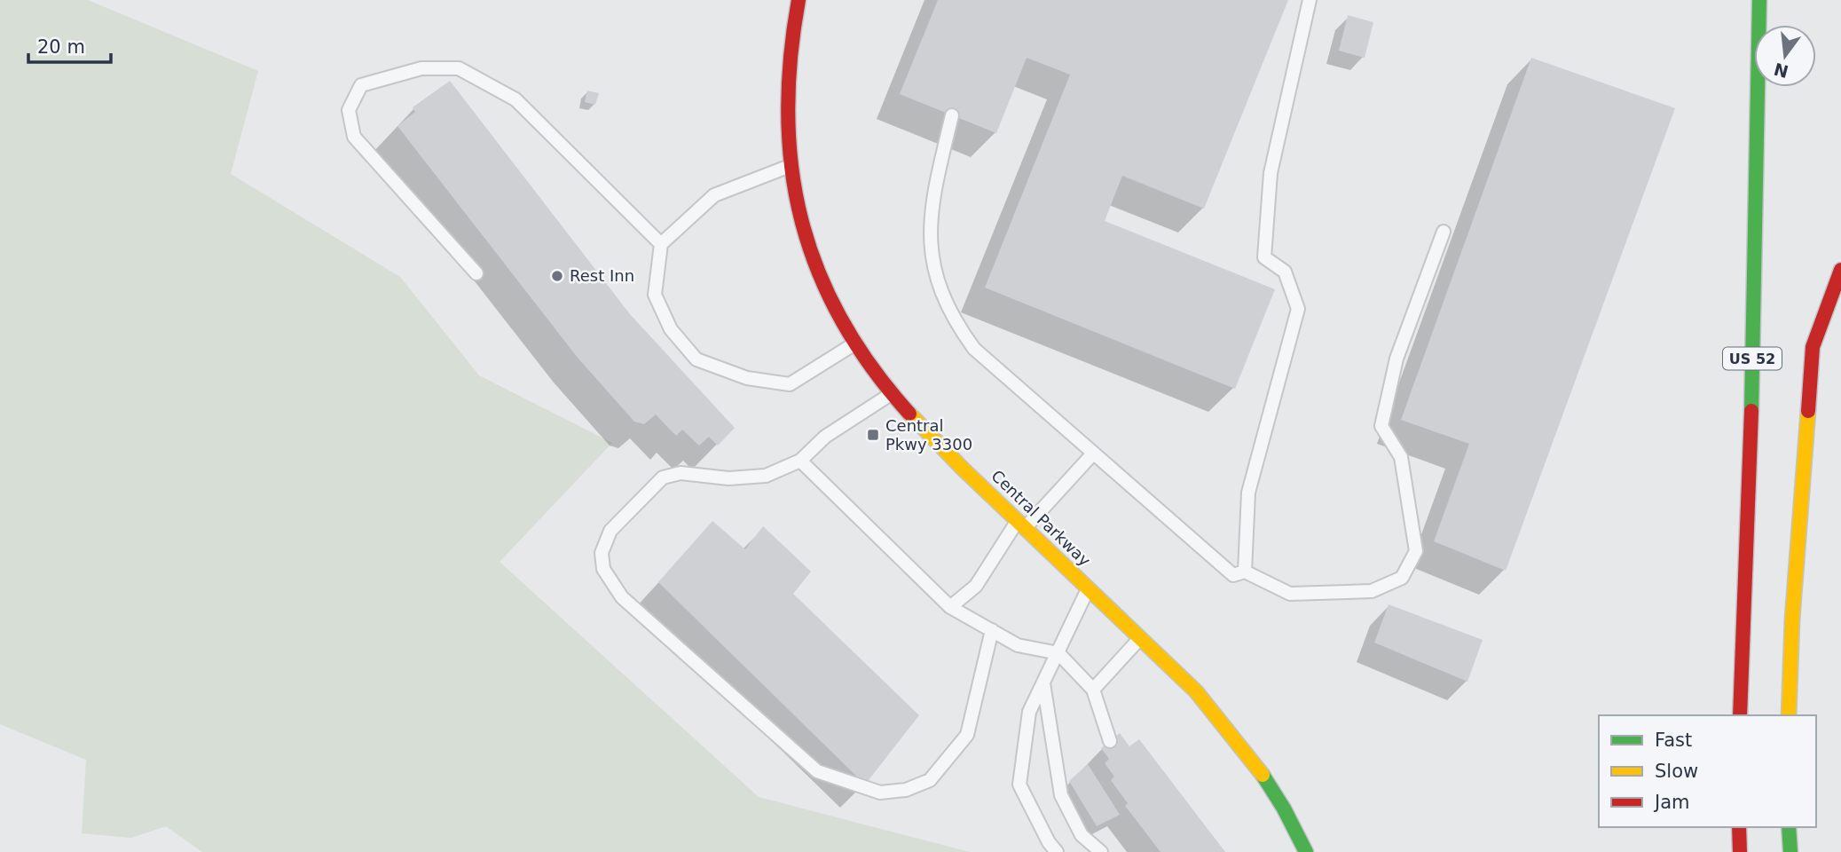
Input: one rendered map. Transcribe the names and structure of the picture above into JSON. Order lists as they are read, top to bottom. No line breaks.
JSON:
{"streets":{"main road":["US 52","Central Parkway"]},"places":{"other":["Rest Inn"],"transit":["Central Pkwy 3300"]},"legend":["Fast","Slow","Jam"],"scale_bar":"20 m","north":"bottom"}
